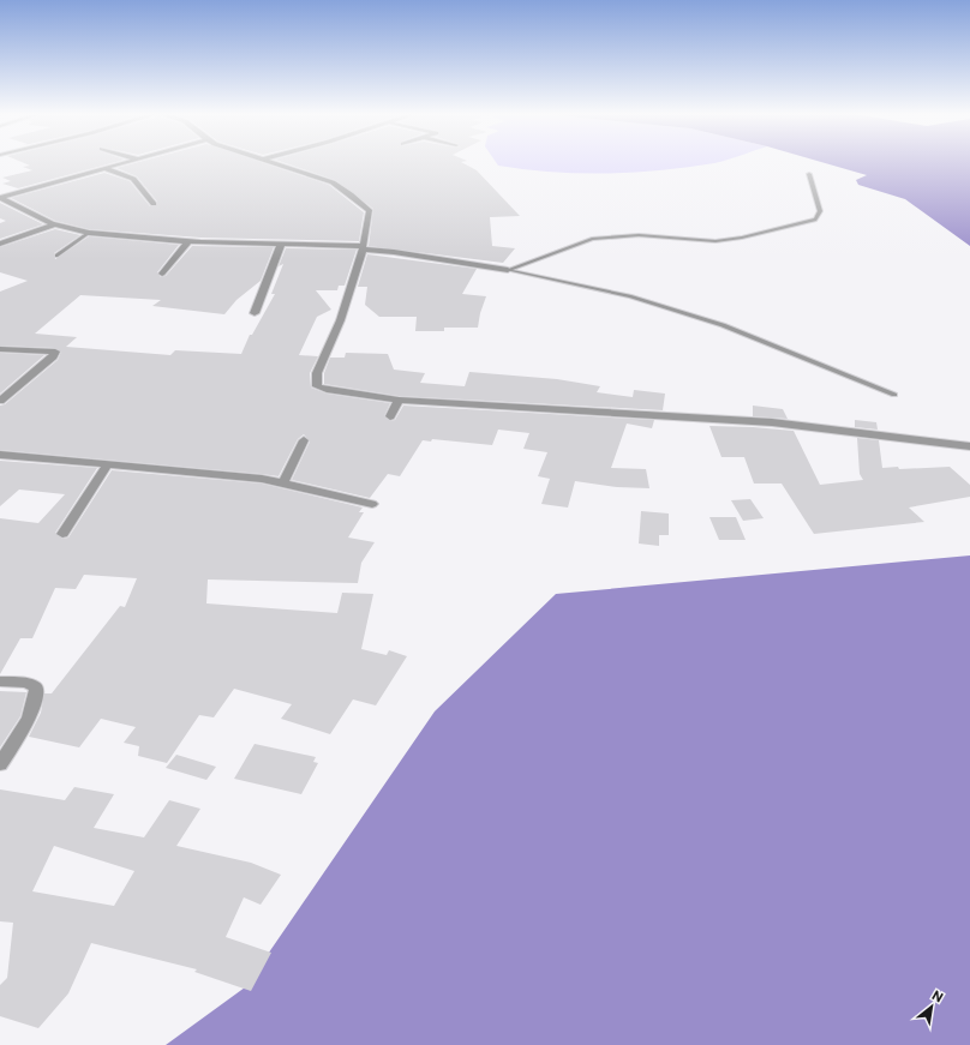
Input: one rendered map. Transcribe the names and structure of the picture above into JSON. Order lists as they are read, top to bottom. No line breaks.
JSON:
{"north":"top right"}
